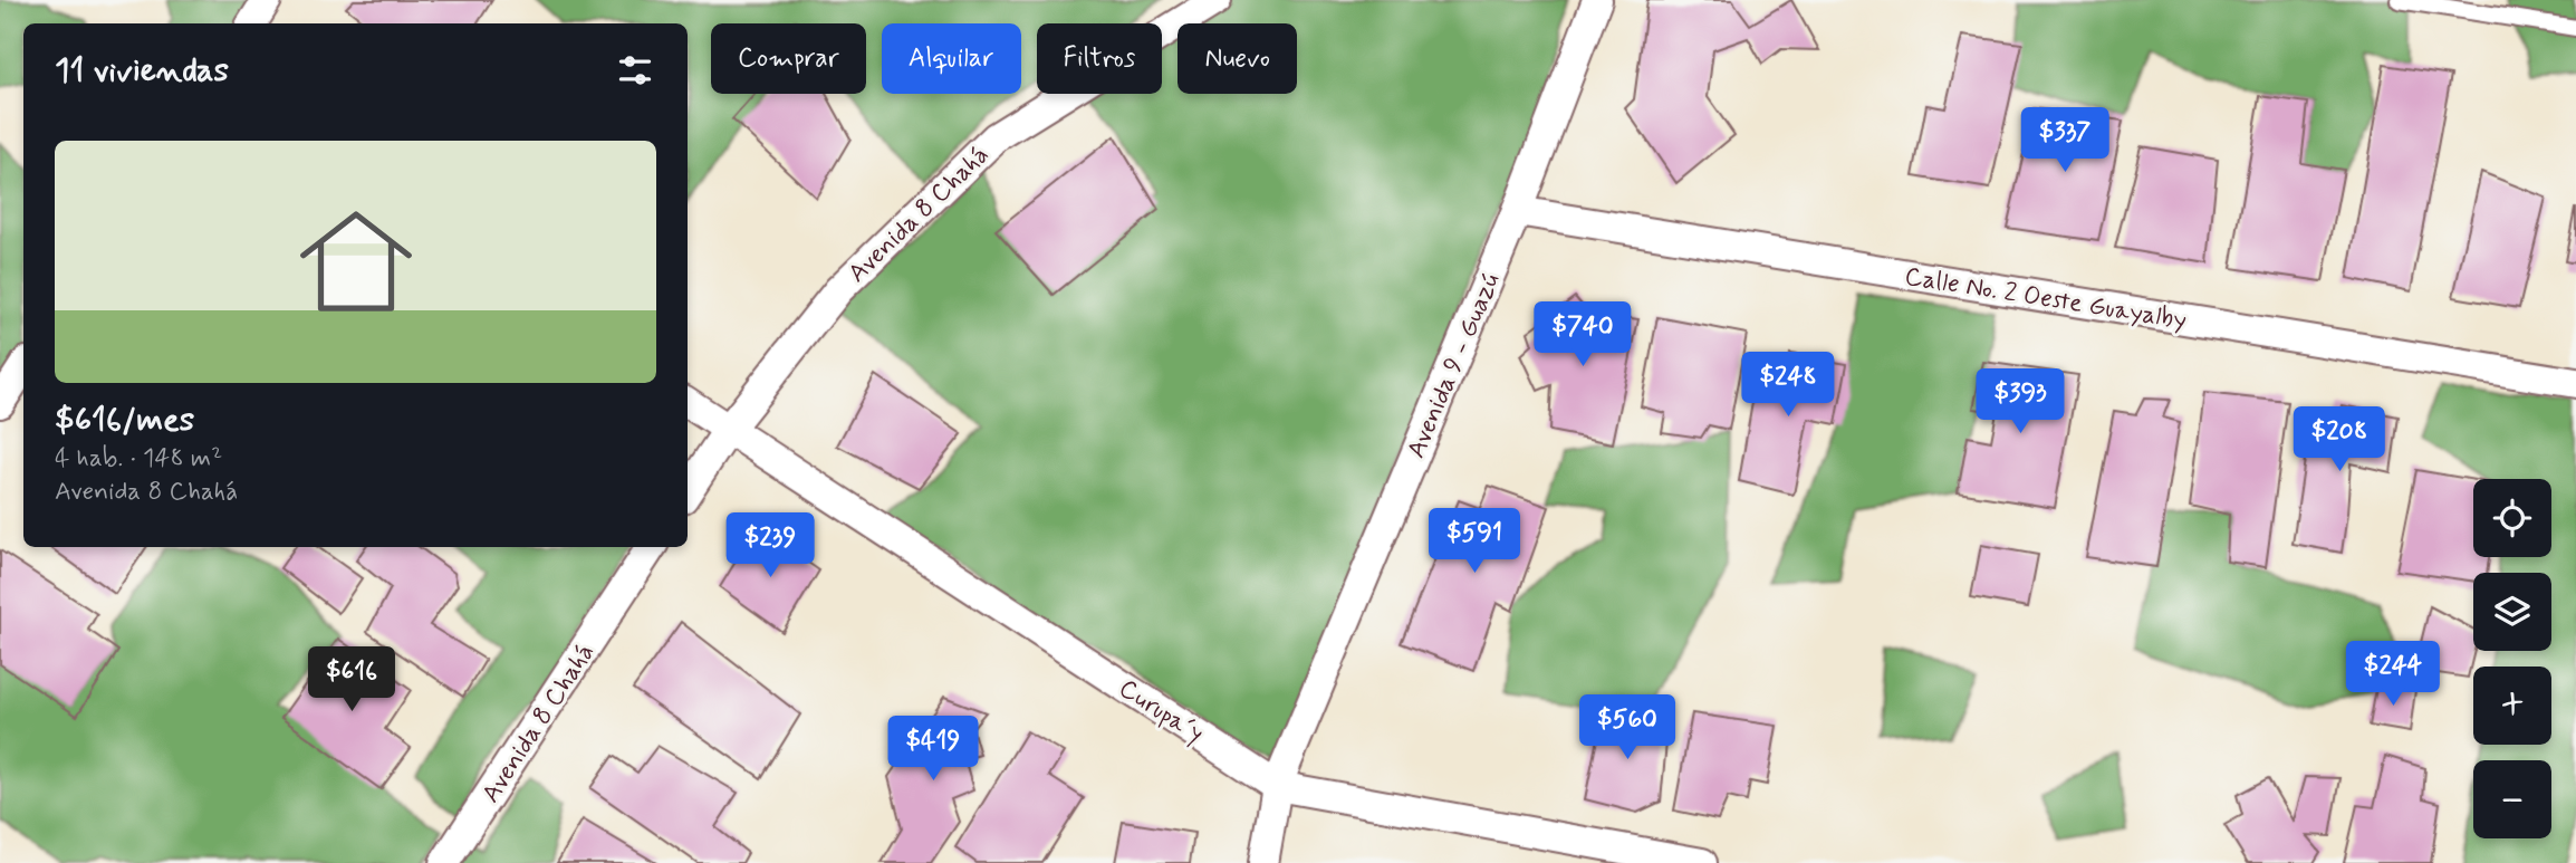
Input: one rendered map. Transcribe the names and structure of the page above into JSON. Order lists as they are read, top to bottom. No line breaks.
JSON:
{"streets":{"street":["Avenida 8 Chahá","Calle No. 2 Oeste Guayalby","Avenida 9 - Guazú","Curupa´y"]},"crossings":[["Avenida 8 Chahá","Curupa´y"],["Calle No. 2 Oeste Guayalby","Avenida 9 - Guazú"],["Avenida 9 - Guazú","Curupa´y"]],"page":{"chip":["Comprar","Alquilar","Filtros","Nuevo"],"heading":"11 viviendas","price":["$337","$740","$248","$393","$208","$591","$239","$244","$616","$560","$419"],"list":[{"name":"$616/mes","note":"4 hab. · 148 m² · Avenida 8 Chahá"}],"map_buttons":["+","−"]}}
